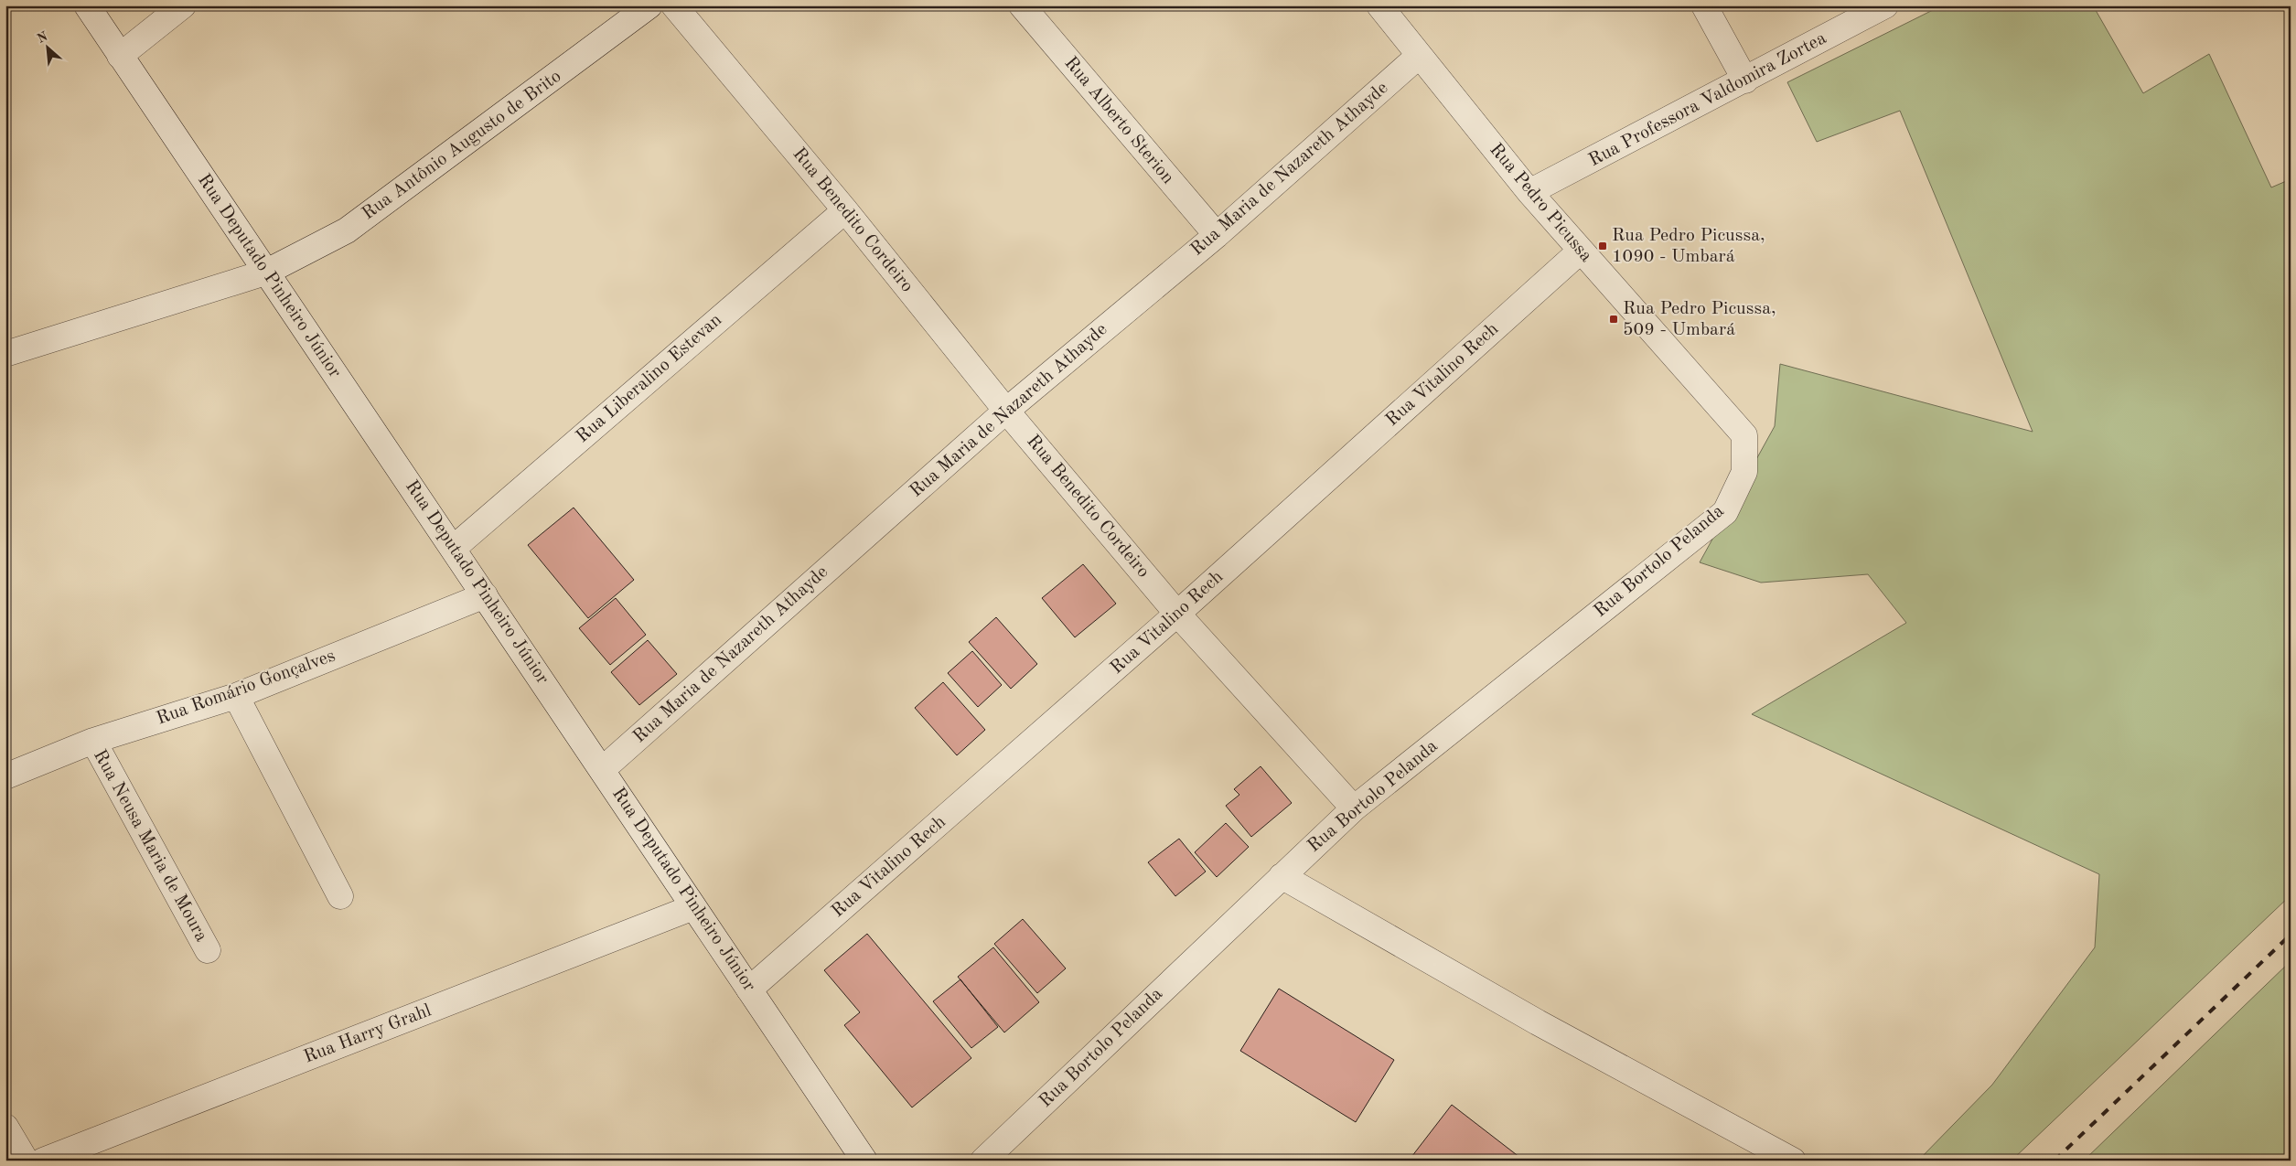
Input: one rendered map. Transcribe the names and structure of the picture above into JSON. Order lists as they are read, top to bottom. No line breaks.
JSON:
{"streets":{"street":["Rua Professora Valdomira Zortea","Rua Alberto Sterion","Rua Antônio Augusto de Brito","Rua Maria de Nazareth Athayde","Rua Pedro Picussa","Rua Benedito Cordeiro","Rua Deputado Pinheiro Júnior","Rua Vitalino Rech","Rua Liberalino Estevan","Rua Bortolo Pelanda","Rua Romário Gonçalves","Rua Neusa Maria de Moura","Rua Harry Grahl"]},"crossings":[["Rua Professora Valdomira Zortea","Rua Pedro Picussa"],["Rua Alberto Sterion","Rua Maria de Nazareth Athayde"],["Rua Antônio Augusto de Brito","Rua Deputado Pinheiro Júnior"],["Rua Maria de Nazareth Athayde","Rua Pedro Picussa"],["Rua Maria de Nazareth Athayde","Rua Benedito Cordeiro"],["Rua Maria de Nazareth Athayde","Rua Deputado Pinheiro Júnior"],["Rua Pedro Picussa","Rua Vitalino Rech"],["Rua Pedro Picussa","Rua Bortolo Pelanda"],["Rua Benedito Cordeiro","Rua Vitalino Rech"],["Rua Benedito Cordeiro","Rua Liberalino Estevan"],["Rua Benedito Cordeiro","Rua Bortolo Pelanda"],["Rua Deputado Pinheiro Júnior","Rua Vitalino Rech"],["Rua Deputado Pinheiro Júnior","Rua Liberalino Estevan"],["Rua Deputado Pinheiro Júnior","Rua Romário Gonçalves"],["Rua Deputado Pinheiro Júnior","Rua Harry Grahl"],["Rua Romário Gonçalves","Rua Neusa Maria de Moura"]],"places":{"transit":["Rua Pedro Picussa, 1090 - Umbará","Rua Pedro Picussa, 509 - Umbará"]},"north":"top left"}
